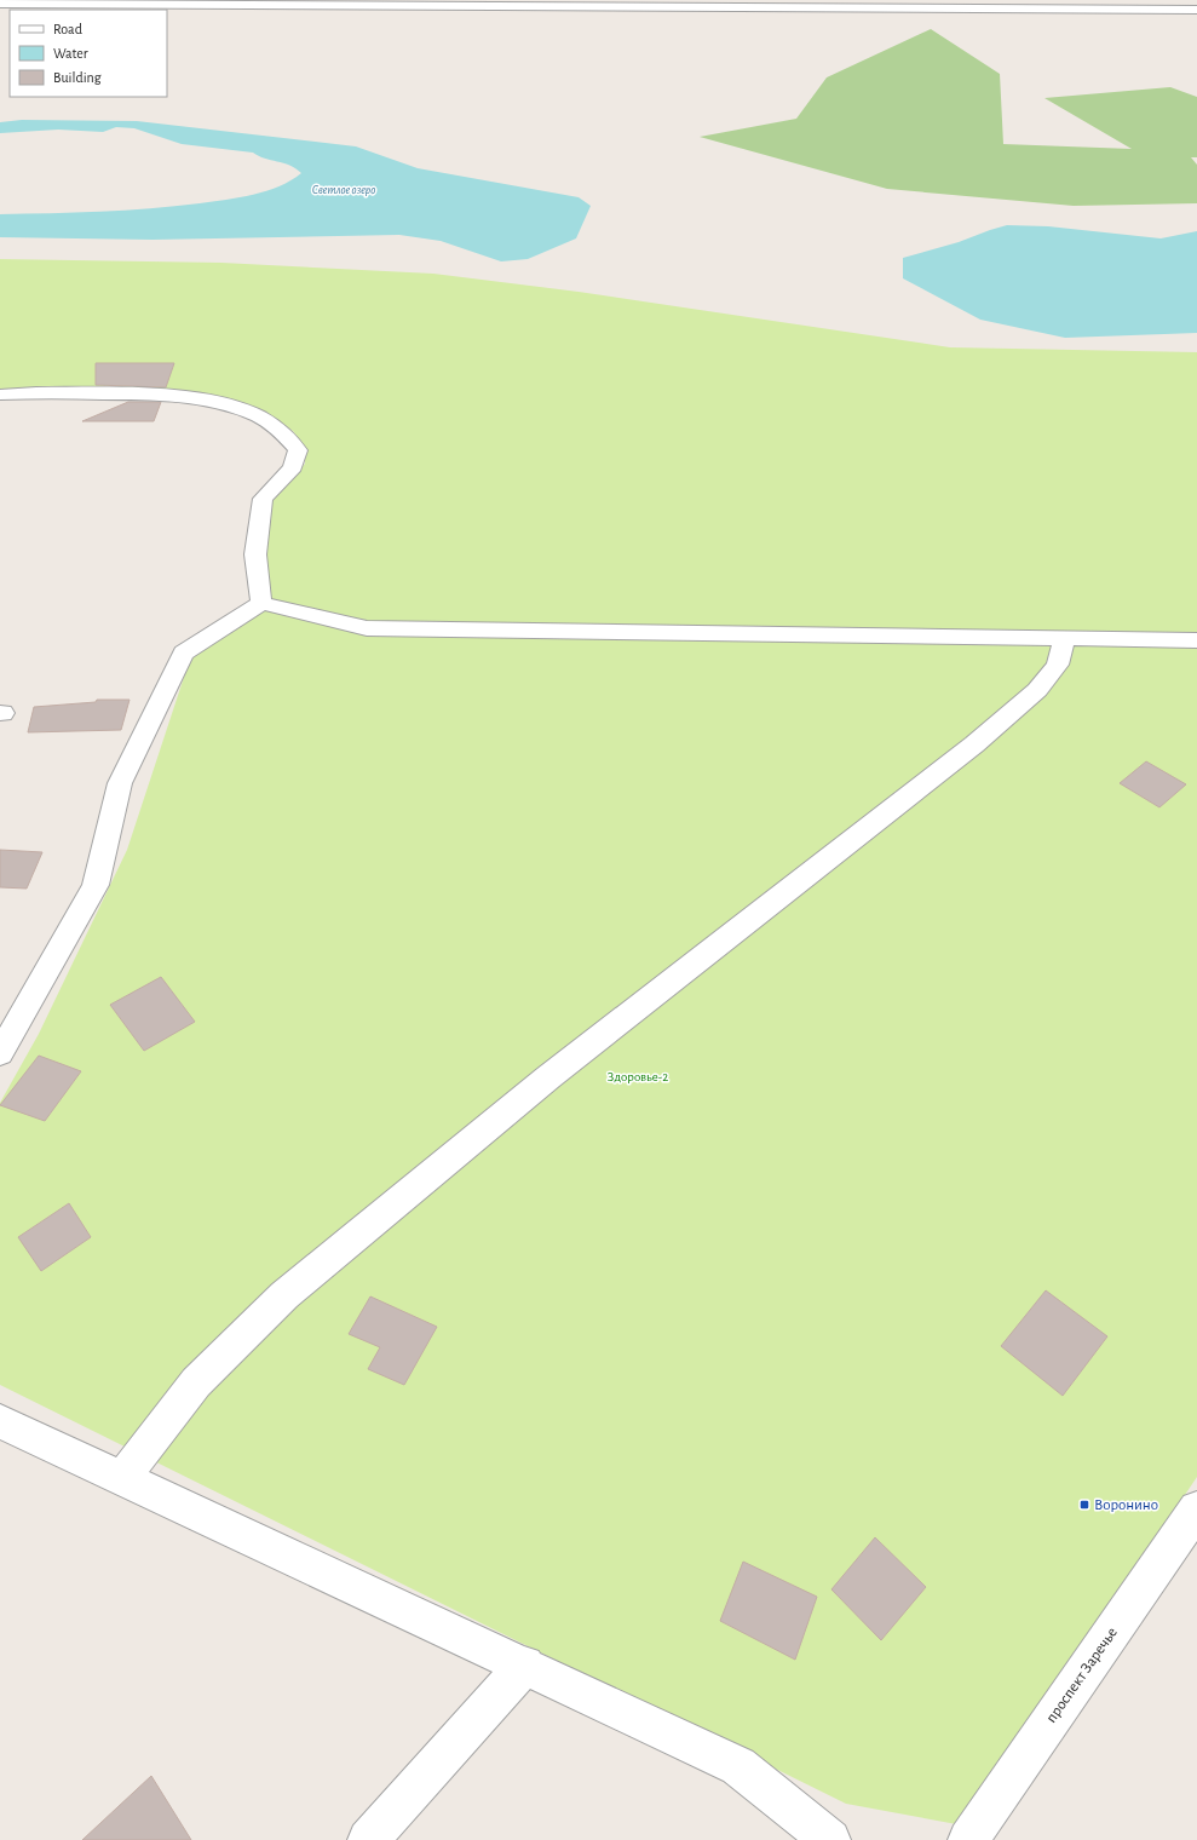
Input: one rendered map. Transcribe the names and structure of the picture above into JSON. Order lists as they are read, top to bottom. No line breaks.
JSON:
{"streets":{"street":["проспект Заречье"]},"water":["Светлое озеро"],"parks":["Здоровье-2"],"places":{"transit":["Воронино"]},"legend":["Road","Water","Building"]}
